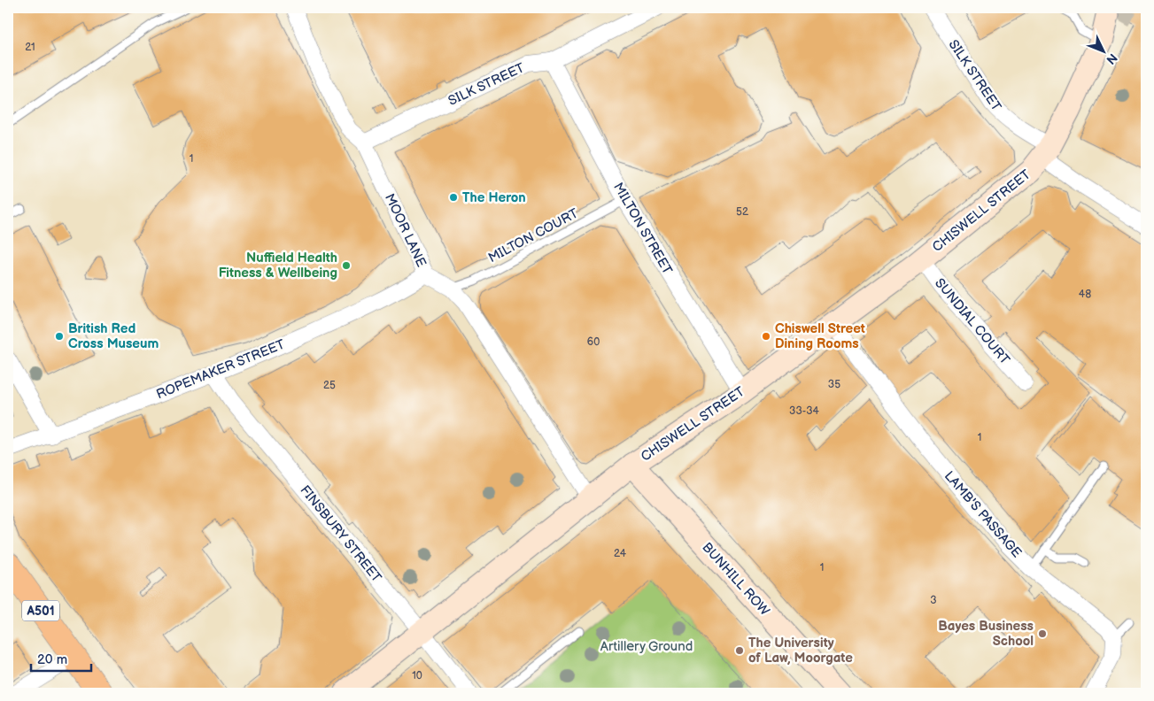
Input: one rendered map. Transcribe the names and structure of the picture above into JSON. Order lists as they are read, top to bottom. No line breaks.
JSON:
{"streets":{"main road":["CHISWELL STREET","BUNHILL ROW","A501"],"street":["SILK STREET","MILTON STREET","MOOR LANE","SUNDIAL COURT","ROPEMAKER STREET","LAMB'S PASSAGE","FINSBURY STREET"],"lane":["MILTON COURT"]},"crossings":[["SILK STREET","CHISWELL STREET"],["SILK STREET","MILTON STREET"],["SILK STREET","MOOR LANE"],["CHISWELL STREET","MILTON STREET"],["CHISWELL STREET","MOOR LANE"],["CHISWELL STREET","SUNDIAL COURT"],["CHISWELL STREET","LAMB'S PASSAGE"],["CHISWELL STREET","FINSBURY STREET"],["CHISWELL STREET","BUNHILL ROW"],["MILTON STREET","MILTON COURT"],["MOOR LANE","MILTON COURT"],["MOOR LANE","ROPEMAKER STREET"],["ROPEMAKER STREET","FINSBURY STREET"]],"parks":["Artillery Ground"],"places":["The Heron","Nuffield Health Fitness & Wellbeing","British Red Cross Museum","Chiswell Street Dining Rooms","Bayes Business School","The University of Law, Moorgate"],"house_numbers":["21","1","52","48","60","35","25","33-34","1","24","1","3","10"],"scale_bar":"20 m","north":"bottom right"}
